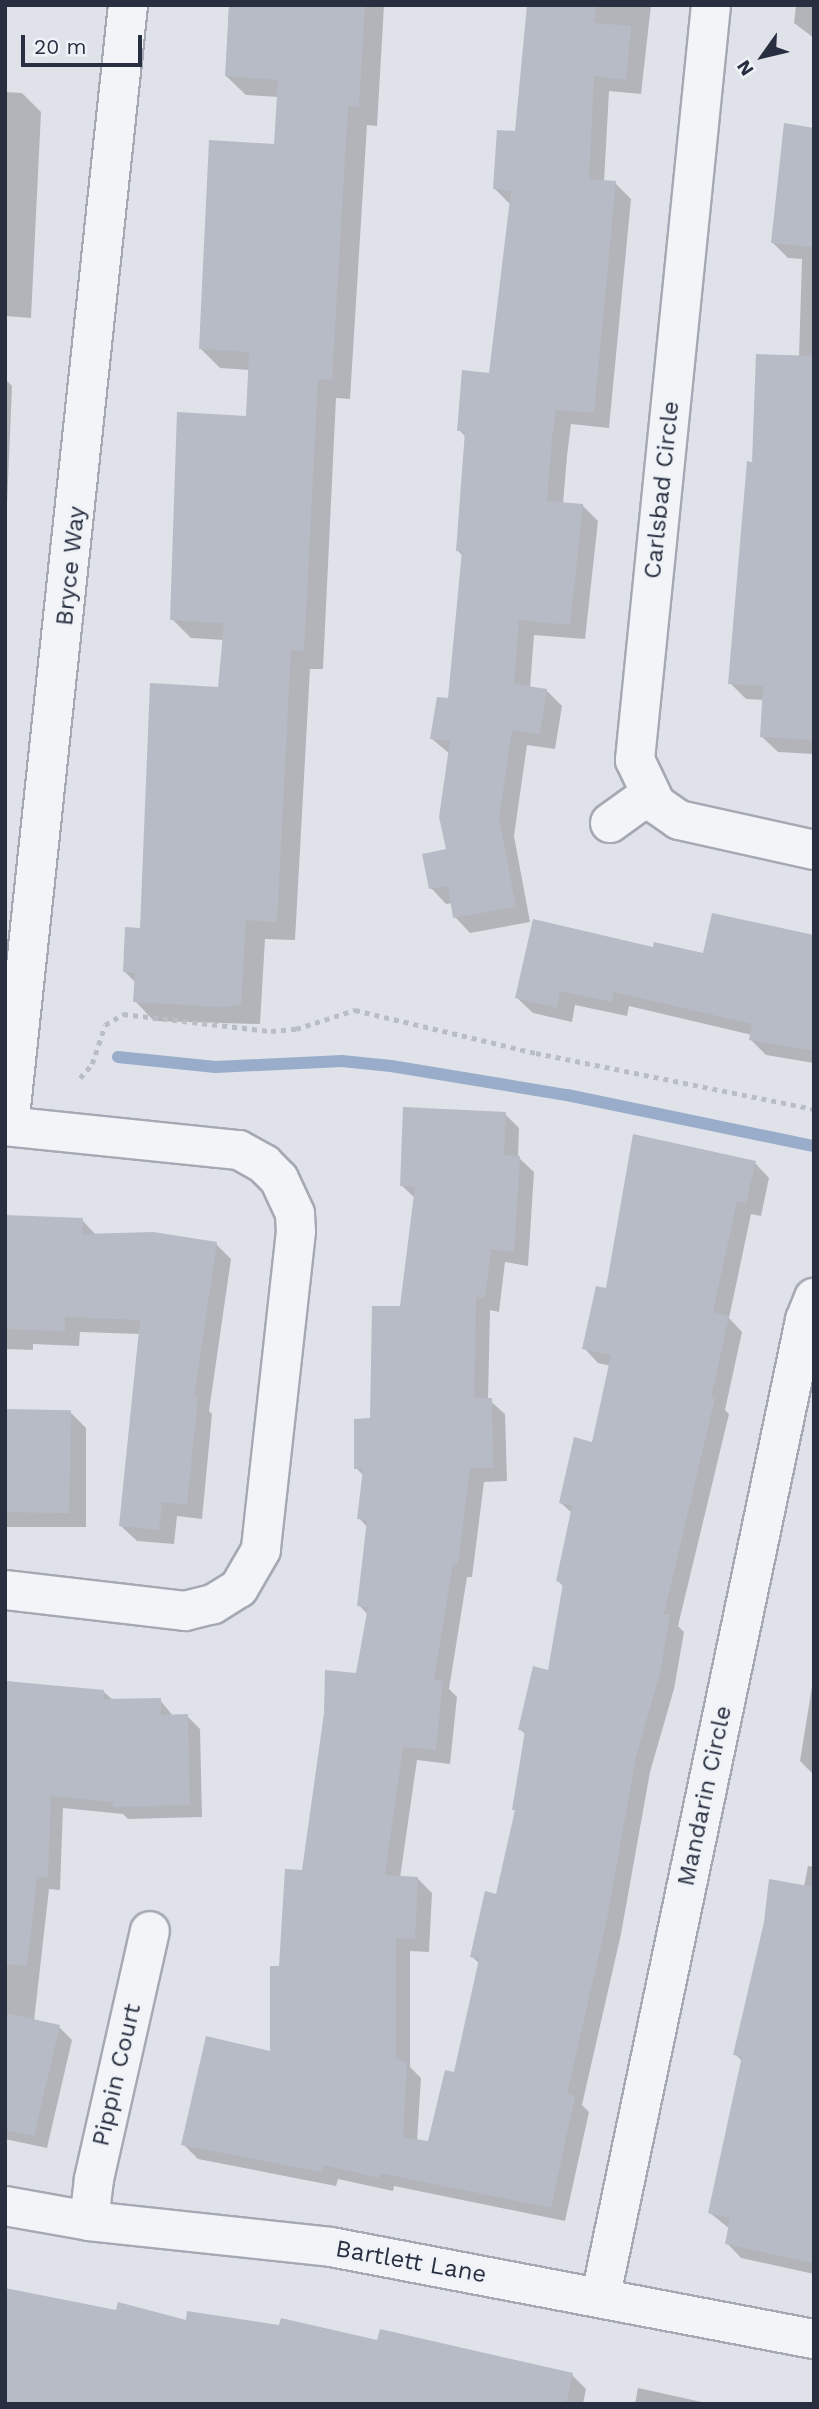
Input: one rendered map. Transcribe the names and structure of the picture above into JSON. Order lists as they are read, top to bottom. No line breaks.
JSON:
{"streets":{"street":["Carlsbad Circle","Bryce Way","Mandarin Circle","Pippin Court","Bartlett Lane"]},"crossings":[["Mandarin Circle","Bartlett Lane"],["Pippin Court","Bartlett Lane"]],"scale_bar":"20 m","north":"bottom left"}
